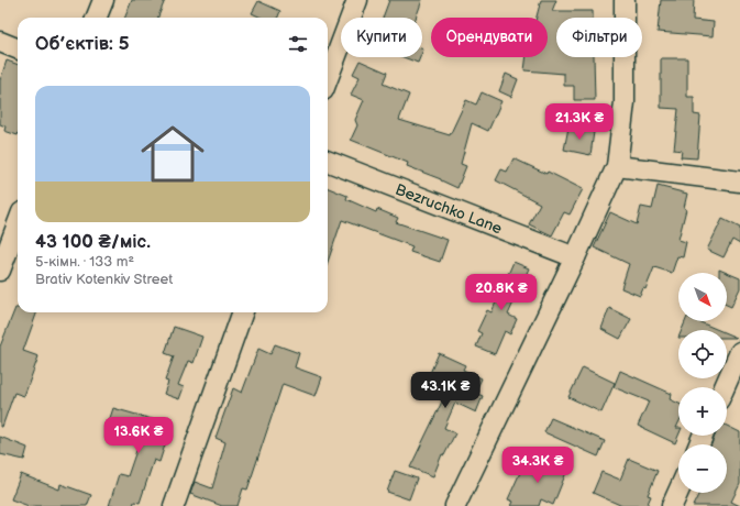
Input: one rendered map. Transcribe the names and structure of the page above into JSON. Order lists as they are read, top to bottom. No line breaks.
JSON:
{"streets":{"street":["Bezruchko Lane"]},"north":"bottom right","page":{"chip":["Купити","Орендувати","Фільтри"],"heading":"Об’єктів: 5","list":[{"name":"43 100 ₴/міс.","note":"5-кімн. · 133 m² · Brativ Kotenkiv Street"}],"price":["21.3K ₴","20.8K ₴","43.1K ₴","13.6K ₴","34.3K ₴"],"map_buttons":["+","−"]}}
